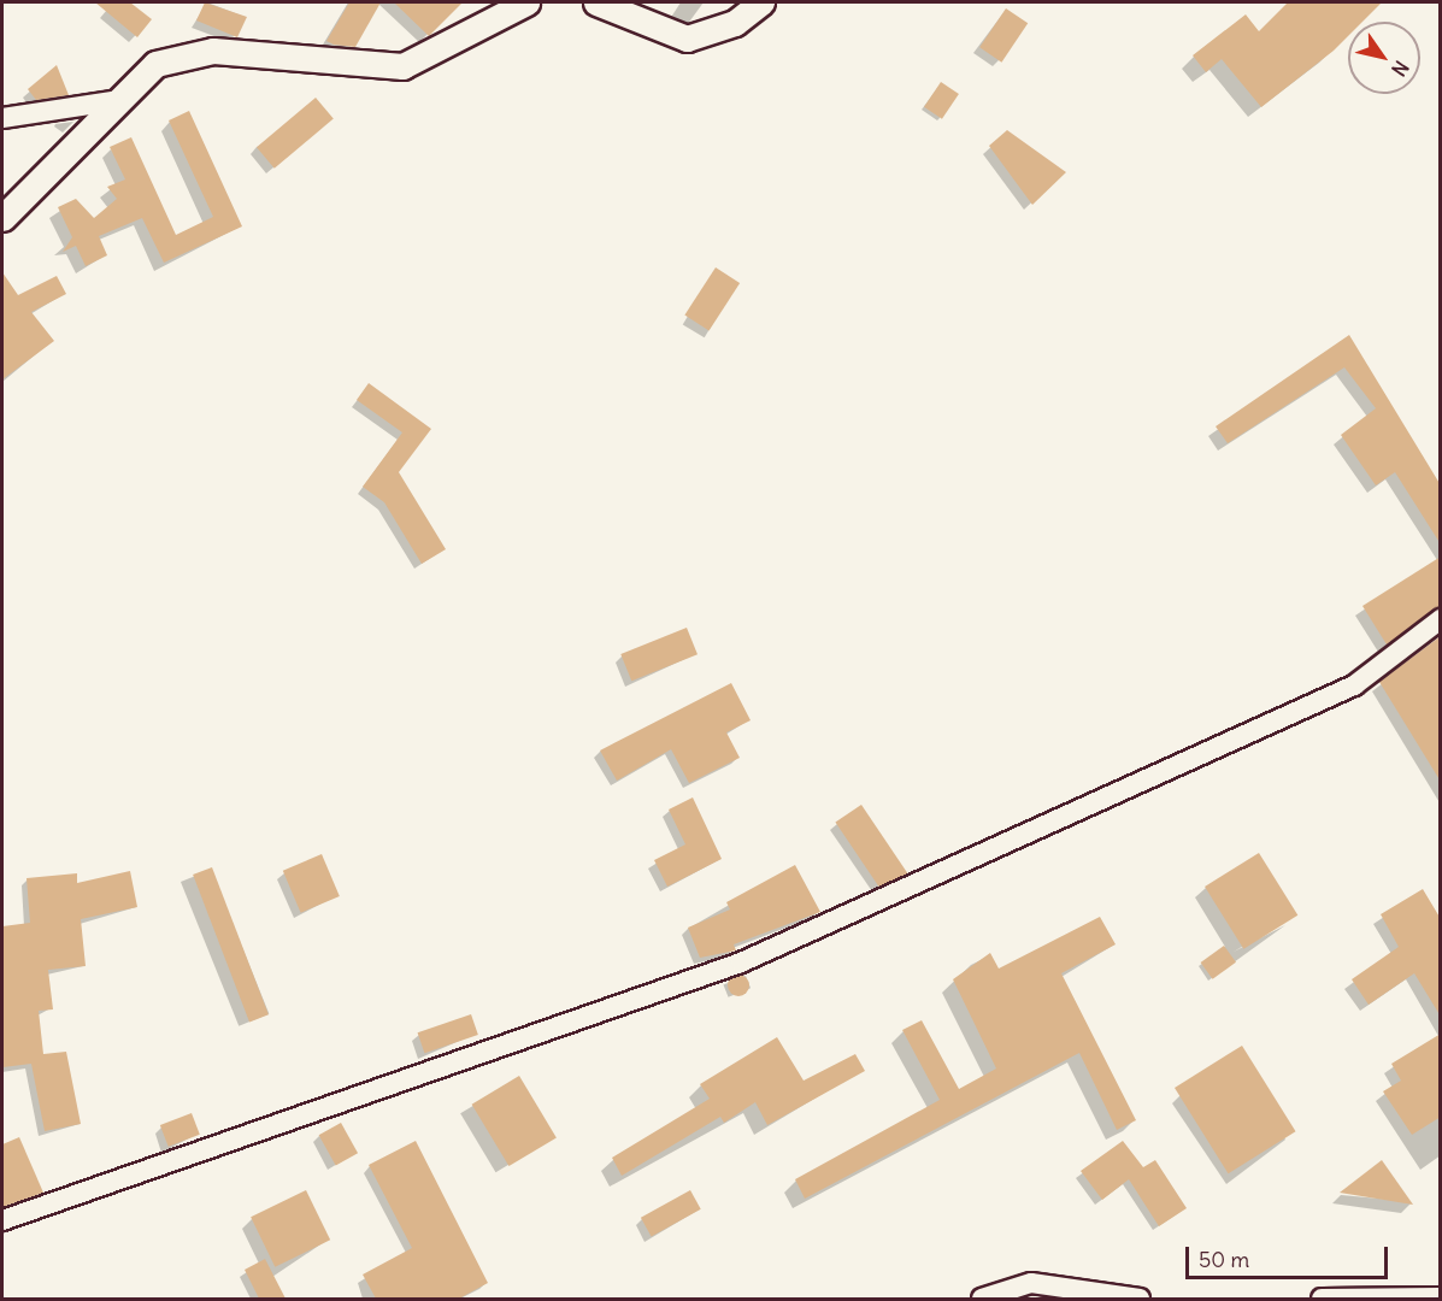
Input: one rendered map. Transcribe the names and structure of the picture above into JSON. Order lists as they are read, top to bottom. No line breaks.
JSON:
{"scale_bar":"50 m","north":"bottom right"}
